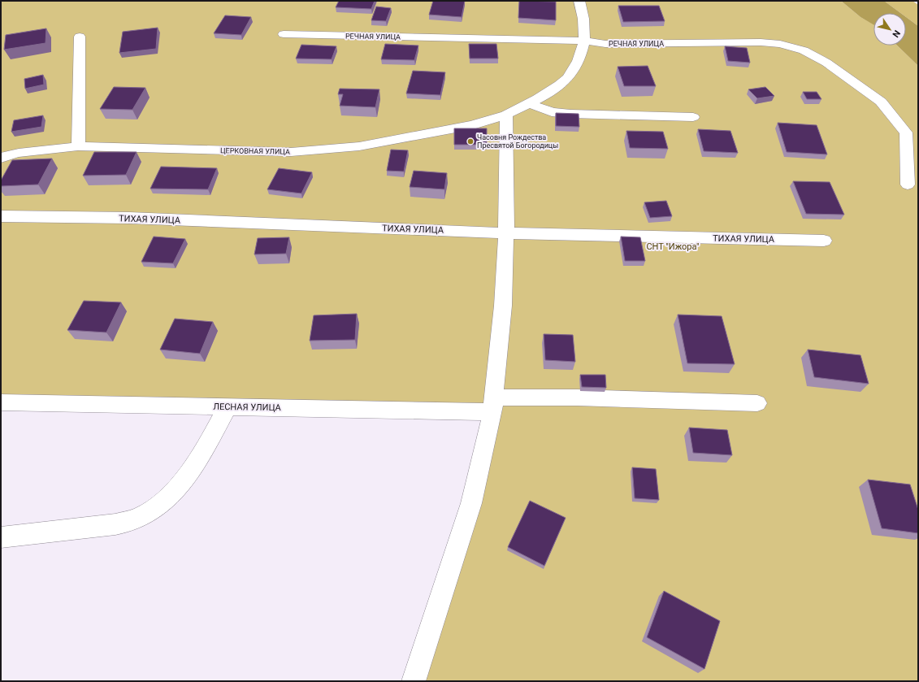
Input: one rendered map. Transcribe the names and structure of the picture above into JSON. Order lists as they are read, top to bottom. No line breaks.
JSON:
{"streets":{"street":["РЕЧНАЯ УЛИЦА","ЦЕРКОВНАЯ УЛИЦА","ТИХАЯ УЛИЦА","ЛЕСНАЯ УЛИЦА"]},"crossings":[["РЕЧНАЯ УЛИЦА","ЦЕРКОВНАЯ УЛИЦА"]],"parks":["СНТ \"Ижора\""],"places":["Часовня Рождества Пресвятой Богородицы"],"north":"bottom right"}
